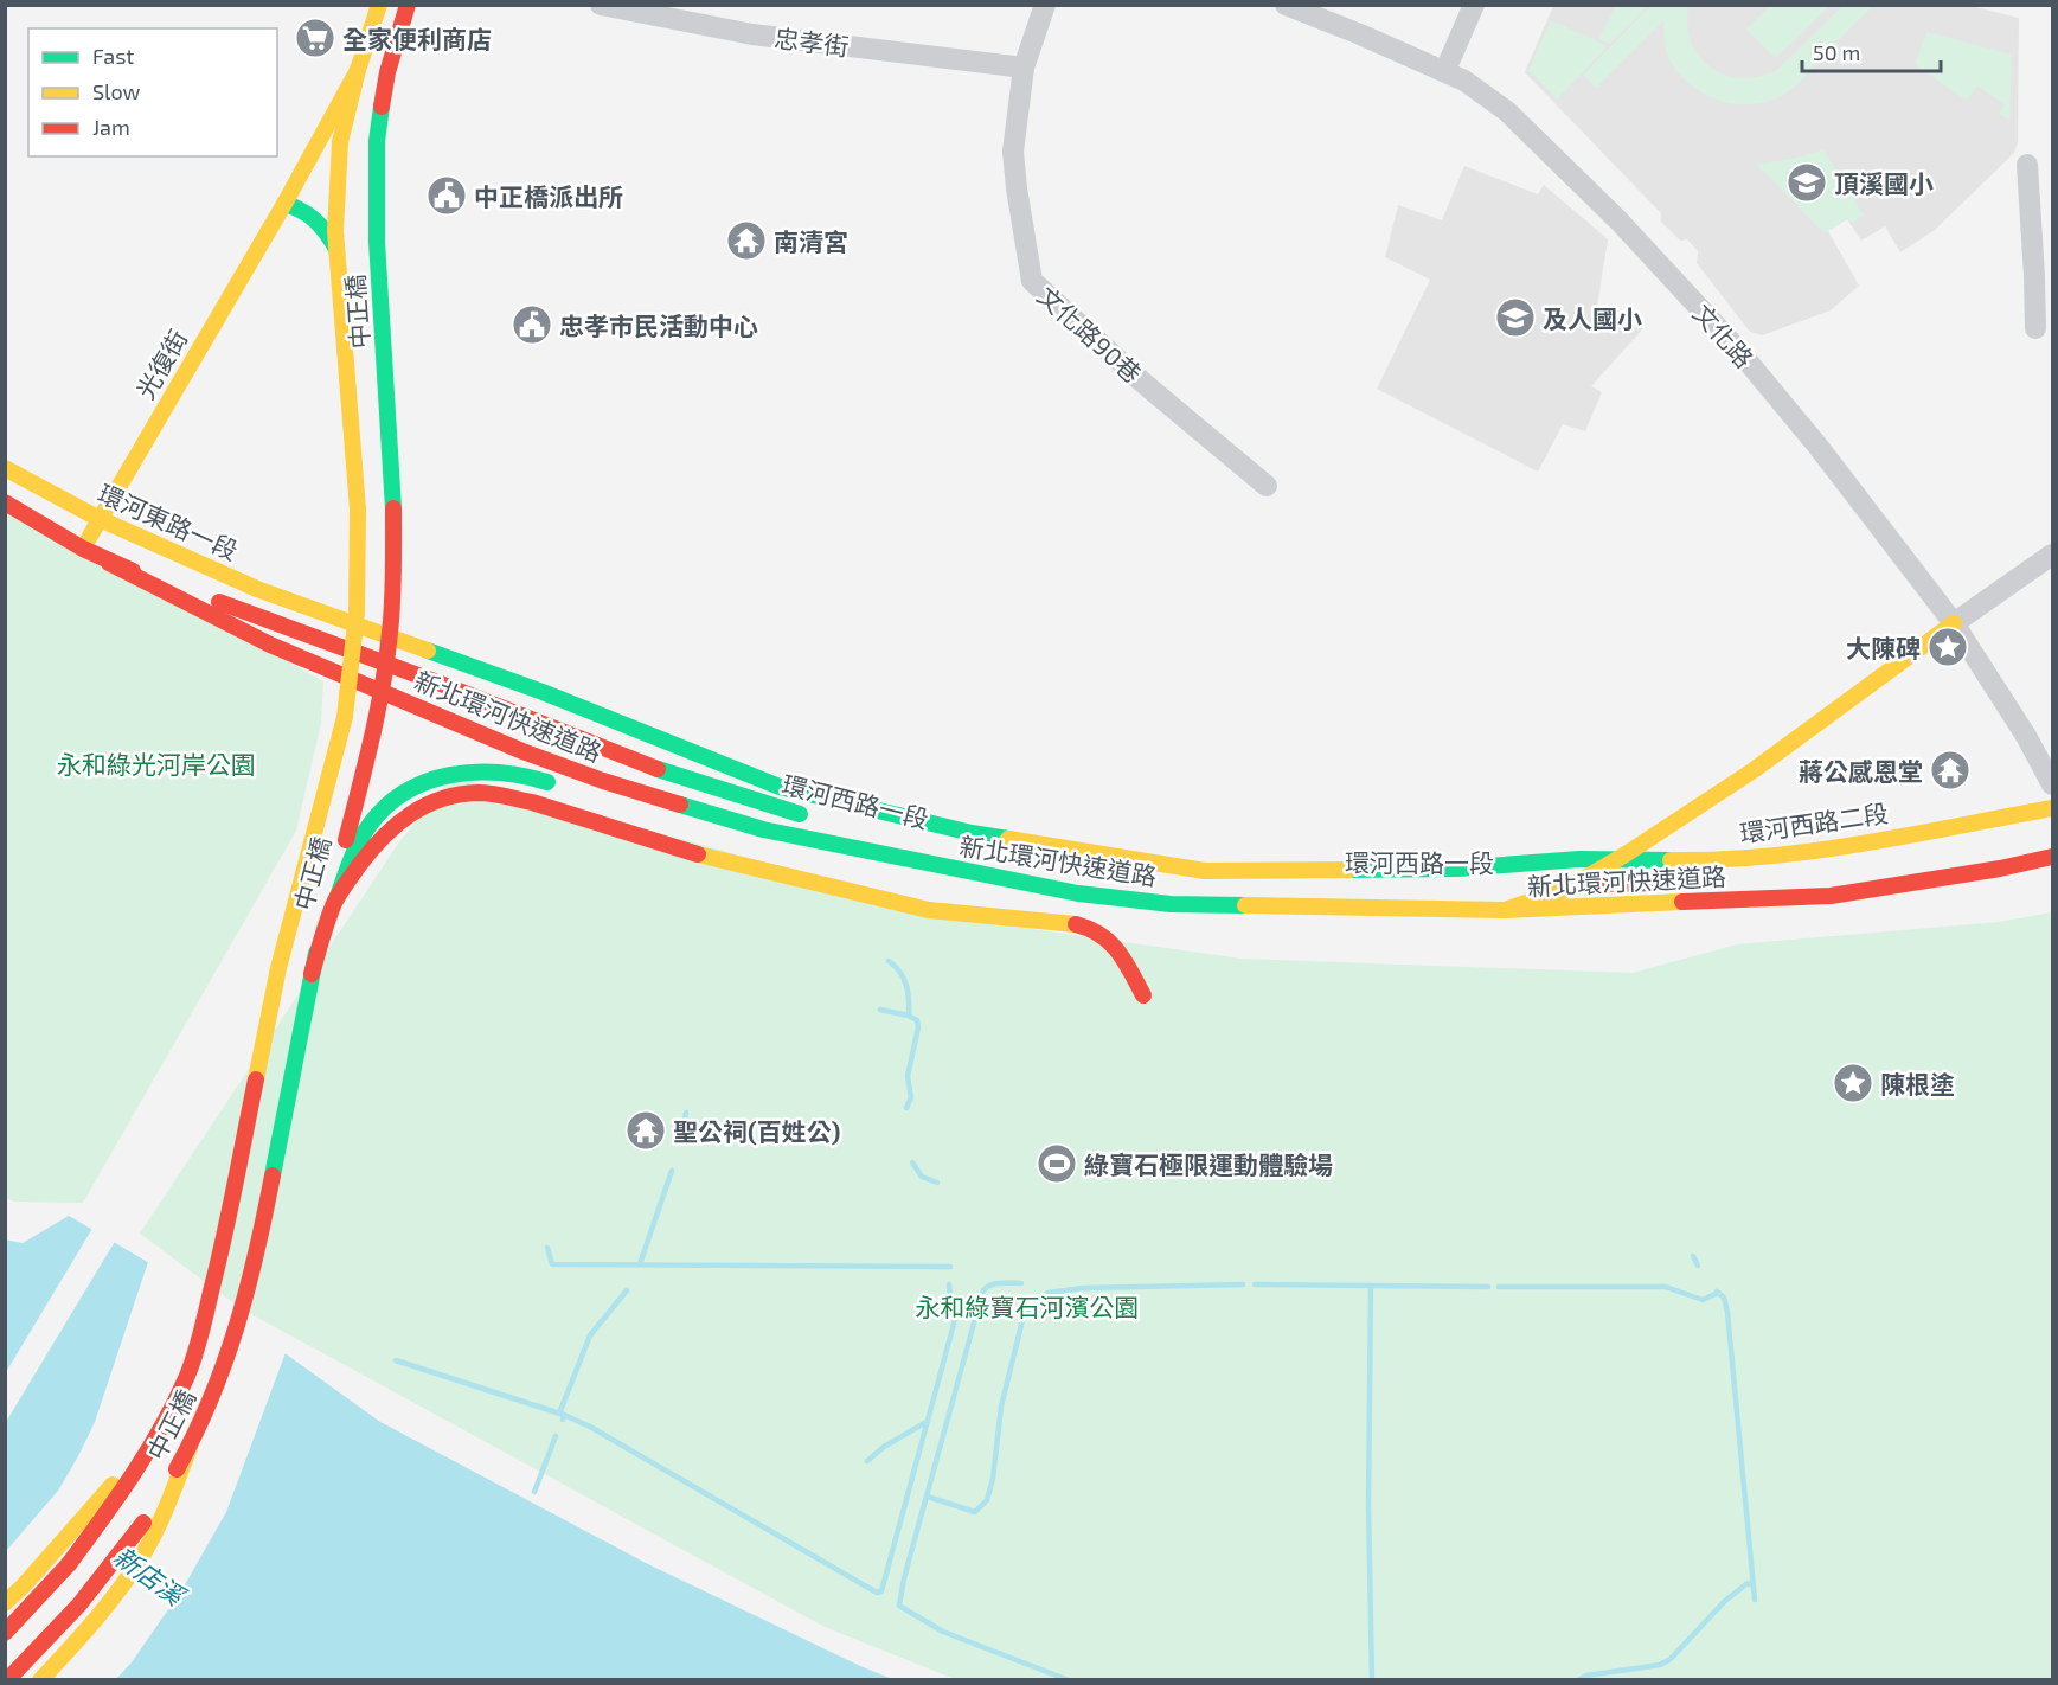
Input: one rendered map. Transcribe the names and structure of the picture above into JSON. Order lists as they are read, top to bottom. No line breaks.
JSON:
{"streets":{"main road":["中正橋","光復街","環河東路一段","新北環河快速道路","環河西路一段","環河西路二段"],"street":["忠孝街","文化路90巷","文化路"]},"crossings":[["忠孝街","文化路90巷"],["中正橋","光復街"],["光復街","環河東路一段"],["環河東路一段","環河西路一段"],["新北環河快速道路","環河西路一段"],["環河西路一段","環河西路二段"]],"water":["新店溪"],"parks":["永和綠光河岸公園","永和綠寶石河濱公園"],"places":{"supermarket":["全家便利商店"],"school or university":["頂溪國小","及人國小"],"public building":["中正橋派出所","忠孝市民活動中心"],"temple":["南清宮","蔣公感恩堂","聖公祠(百姓公)"],"place":["大陳碑","陳根塗"],"sports":["綠寶石極限運動體驗場"]},"legend":["Fast","Slow","Jam"],"scale_bar":"50 m"}
